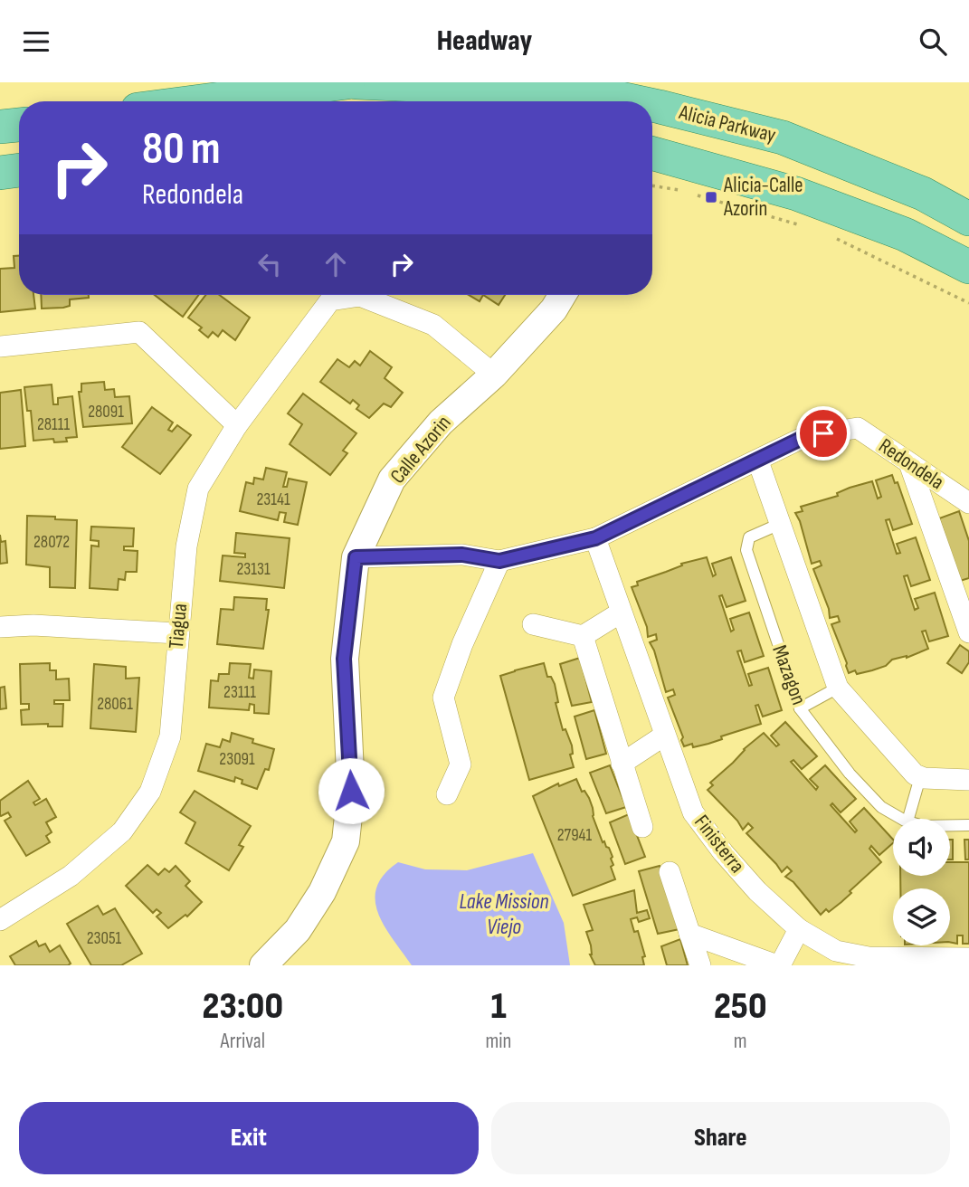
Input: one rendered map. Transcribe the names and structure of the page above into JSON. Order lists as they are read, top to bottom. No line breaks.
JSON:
{"streets":{"main road":["Alicia Parkway"],"street":["Calle Azorin","Redondela","Tiagua","Mazagon","Finisterra"]},"crossings":[["Calle Azorin","Redondela"],["Calle Azorin","Tiagua"],["Redondela","Mazagon"],["Redondela","Finisterra"]],"water":["Lake Mission Viejo"],"places":{"transit":["Alicia-Calle Azorin"]},"house_numbers":["28091","28111","23141","28072","23131","23111","28061","23091","27941","23051"],"page":{"header":"Headway","turn":["80 m","Redondela"],"eta":["23:00","Arrival","1","min","250","m"],"buttons":["Exit","Share"]}}
